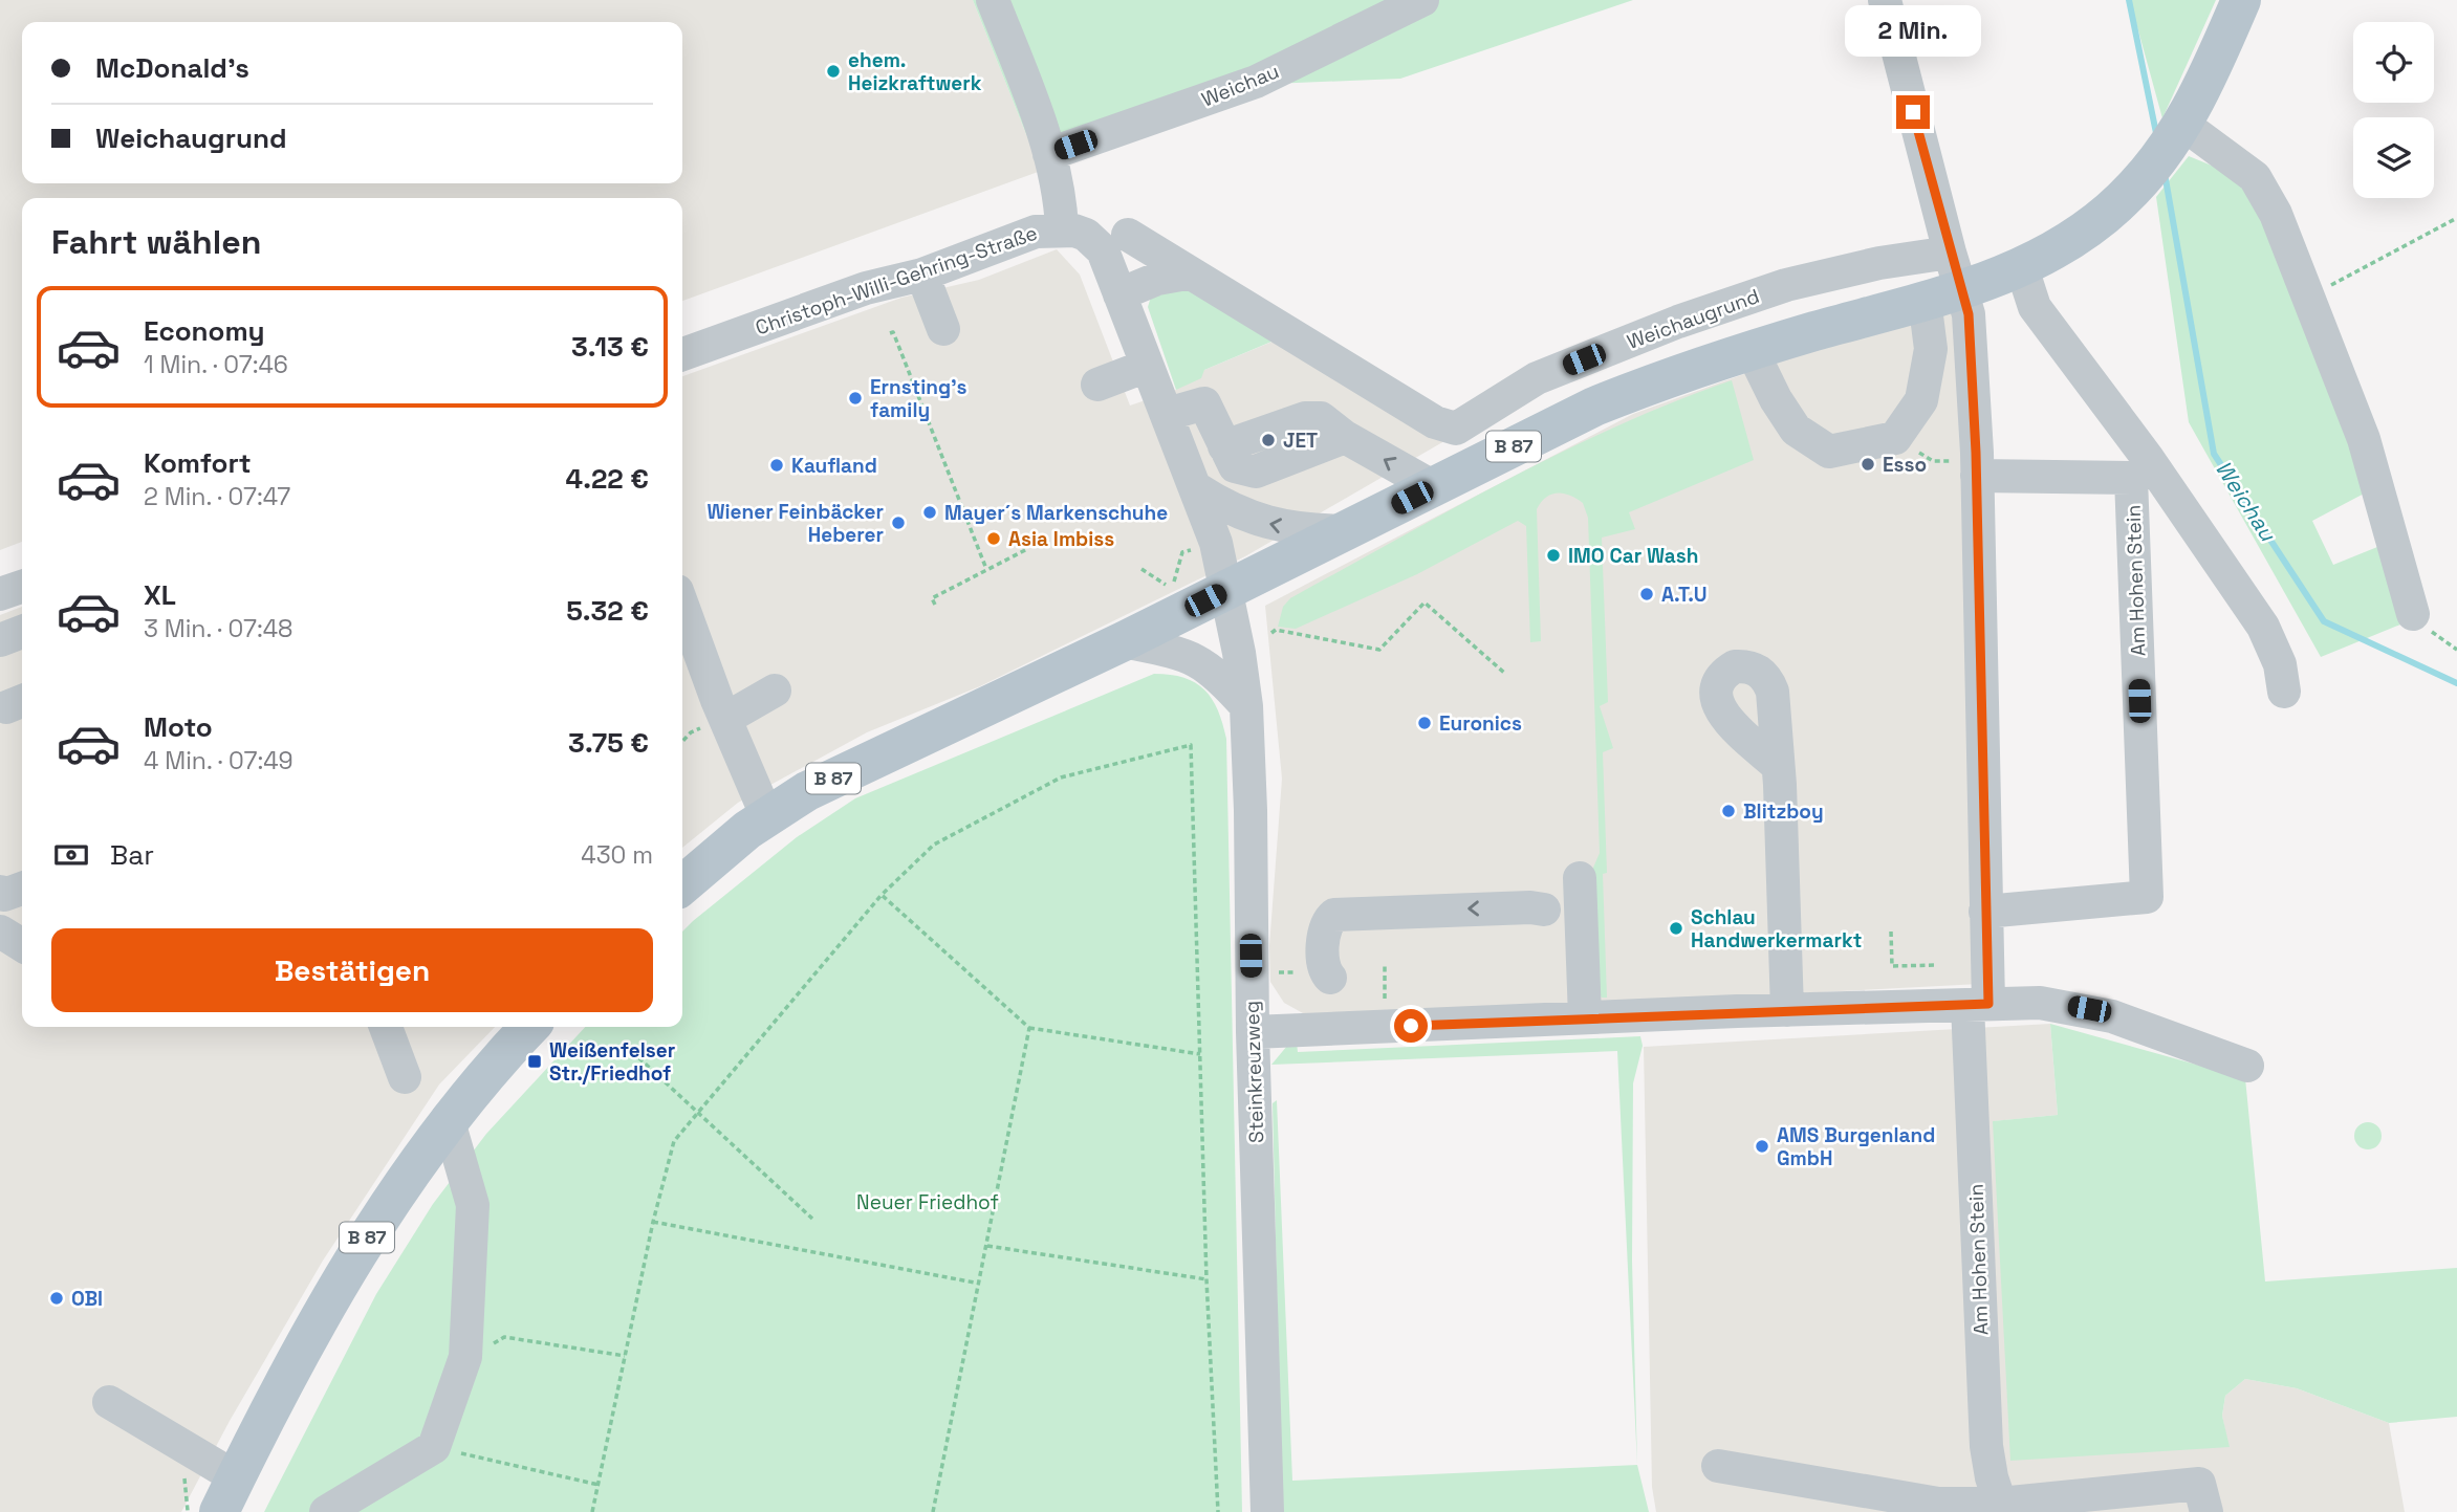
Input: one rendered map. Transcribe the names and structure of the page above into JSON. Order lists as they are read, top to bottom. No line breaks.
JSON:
{"streets":{"main road":["B 87"],"street":["Weichau","Christoph-Willi-Gehring-Straße","Weichaugrund","Am Hohen Stein","Steinkreuzweg"]},"crossings":[["Christoph-Willi-Gehring-Straße","B 87"],["Christoph-Willi-Gehring-Straße","Steinkreuzweg"],["B 87","Am Hohen Stein"],["B 87","Steinkreuzweg"]],"water":["Weichau"],"parks":["Neuer Friedhof"],"places":{"other":["ehem. Heizkraftwerk","Ernsting's family","JET","Esso","Kaufland","Mayer´s Markenschuhe","Wiener Feinbäcker Heberer","Asia Imbiss","IMO Car Wash","A.T.U","Euronics","Blitzboy","Schlau Handwerkermarkt","AMS Burgenland GmbH","OBI"],"transit":["Weißenfelser Str./Friedhof"]},"page":{"bubble":"2 Min.","banner":["McDonald's","Weichaugrund"],"heading":"Fahrt wählen","list":[{"name":"Economy","note":"1 Min. · 07:46","value":"3.13 €"},{"name":"Komfort","note":"2 Min. · 07:47","value":"4.22 €"},{"name":"XL","note":"3 Min. · 07:48","value":"5.32 €"},{"name":"Moto","note":"4 Min. · 07:49","value":"3.75 €"}],"pay":["Bar","430 m"],"buttons":"Bestätigen"}}
